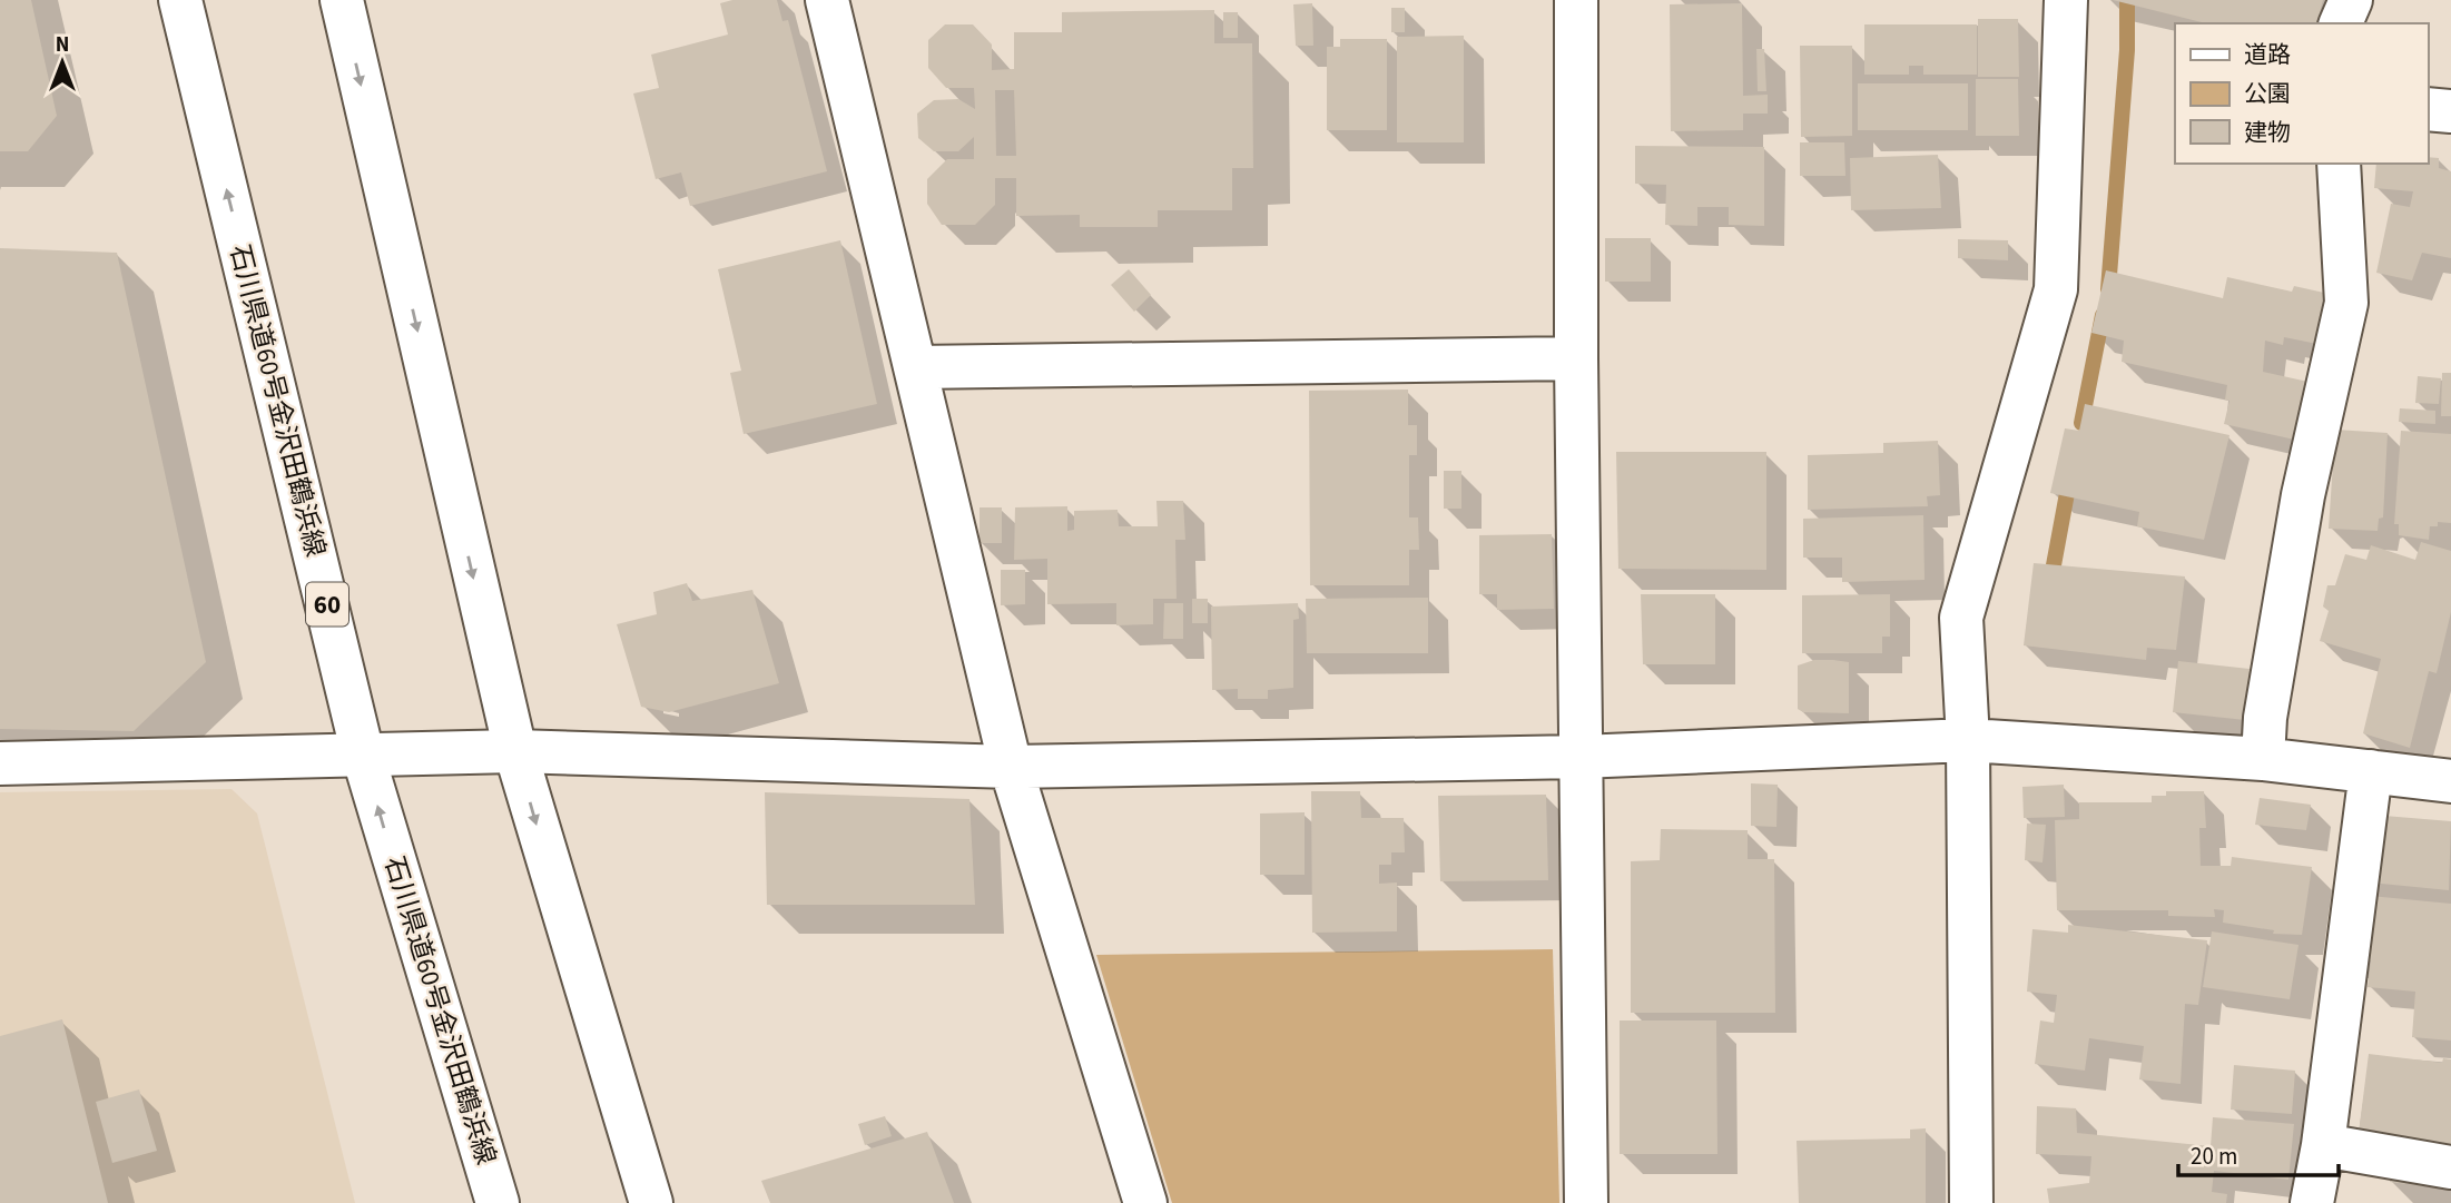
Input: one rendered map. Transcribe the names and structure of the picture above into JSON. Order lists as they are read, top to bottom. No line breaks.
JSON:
{"streets":{"street":["石川県道60号金沢田鶴浜線","60"]},"legend":["道路","公園","建物"],"scale_bar":"20 m","north":"top"}
